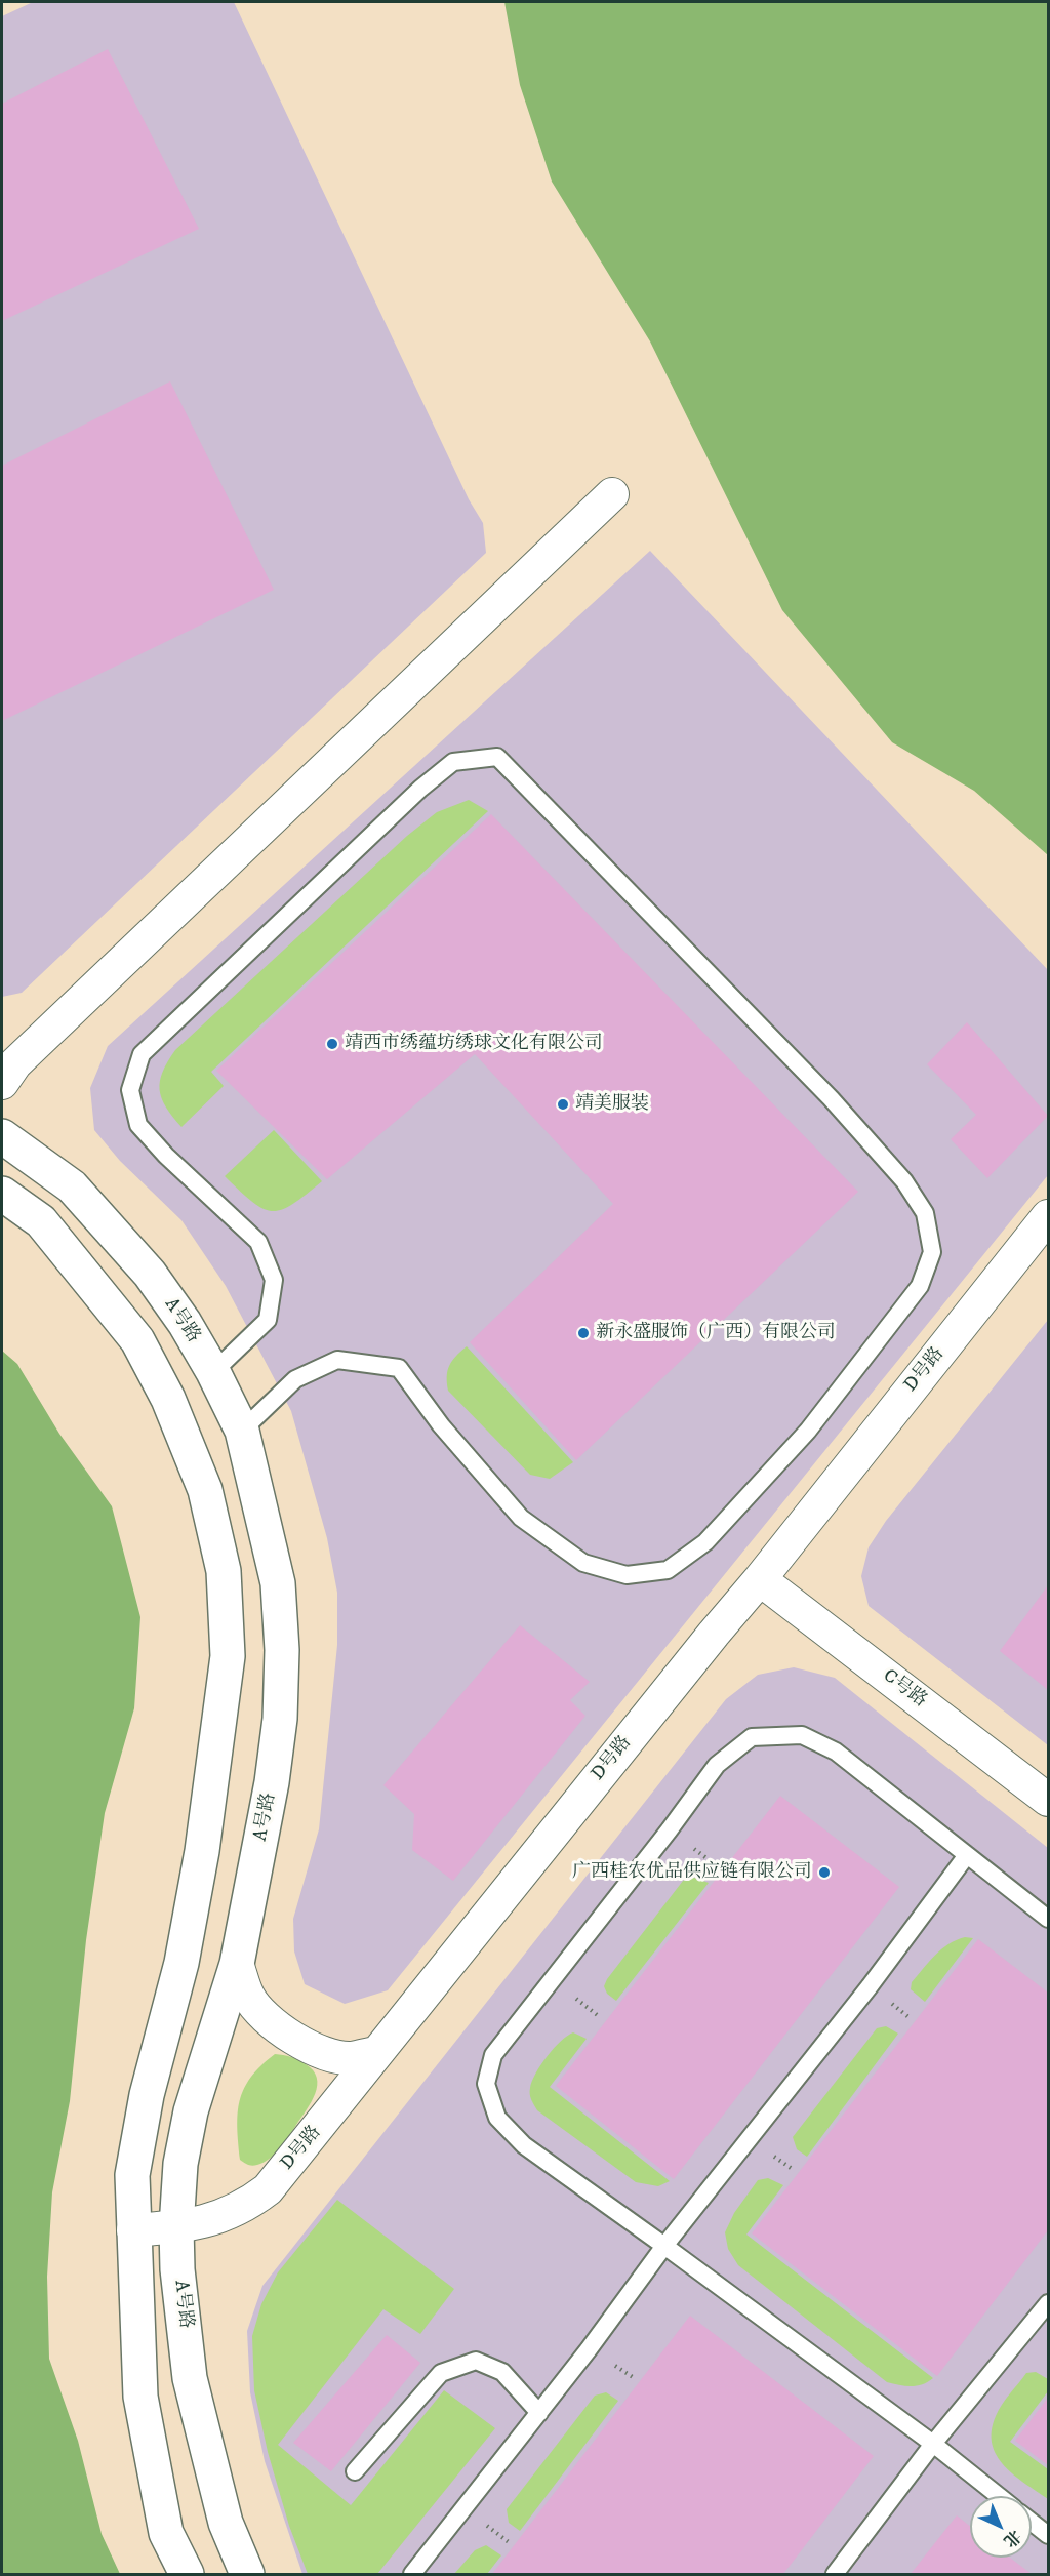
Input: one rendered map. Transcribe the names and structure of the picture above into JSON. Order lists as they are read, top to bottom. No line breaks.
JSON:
{"streets":{"street":["A号路","D号路","C号路"]},"crossings":[["A号路","D号路"],["D号路","C号路"]],"places":["靖西市绣蕴坊绣球文化有限公司","靖美服装","新永盛服饰（广西）有限公司","广西桂农优品供应链有限公司"],"north":"bottom right"}
